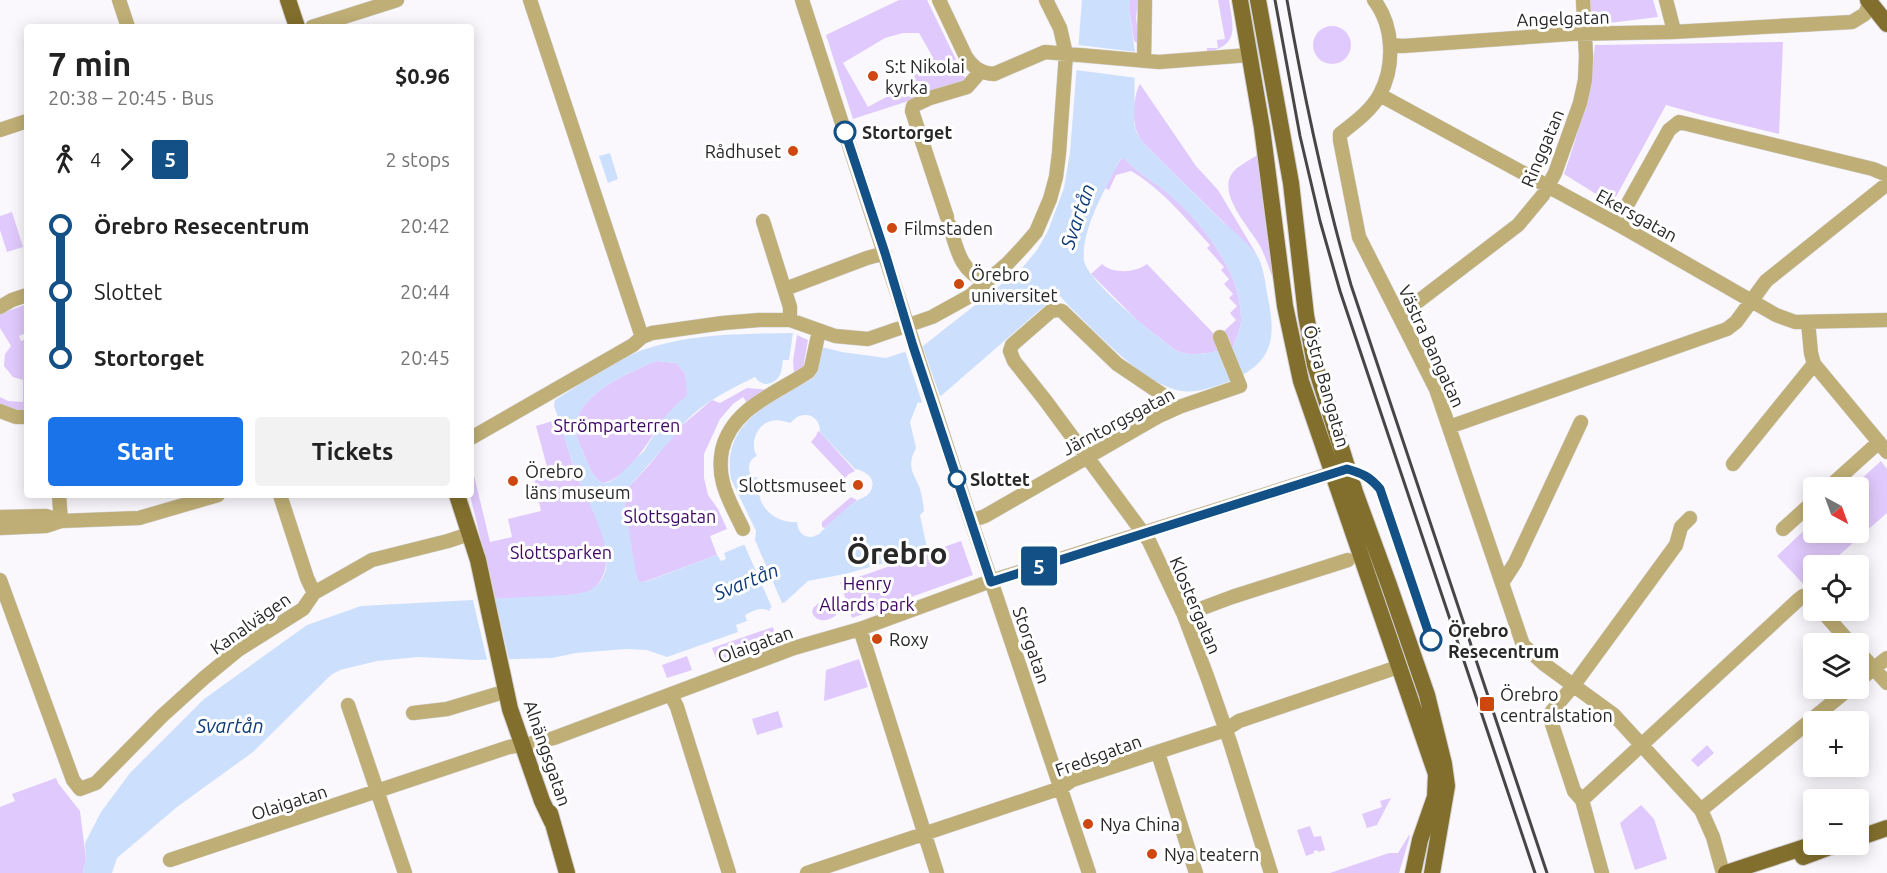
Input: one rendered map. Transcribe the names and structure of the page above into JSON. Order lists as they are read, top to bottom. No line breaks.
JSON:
{"streets":{"main road":["Östra Bangatan","Alnängsgatan"],"street":["Angelgatan","Ringgatan","Ekersgatan","Västra Bangatan","Järntorgsgatan","Klostergatan","Kanalvägen","Olaigatan","Storgatan","Fredsgatan"]},"crossings":[["Angelgatan","Ringgatan"],["Ringgatan","Ekersgatan"],["Ringgatan","Västra Bangatan"],["Ekersgatan","Västra Bangatan"],["Östra Bangatan","Fredsgatan"],["Järntorgsgatan","Klostergatan"],["Järntorgsgatan","Storgatan"],["Klostergatan","Olaigatan"],["Klostergatan","Fredsgatan"],["Kanalvägen","Alnängsgatan"],["Olaigatan","Storgatan"],["Olaigatan","Alnängsgatan"],["Storgatan","Fredsgatan"]],"districts":["Örebro"],"water":["Svartån"],"parks":["Strömparterren","Slottsgatan","Slottsparken","Henry Allards park"],"places":{"other":["S:t Nikolai kyrka","Stortorget","Rådhuset","Filmstaden","Örebro universitet","Slottet","Örebro läns museum","Slottsmuseet","Roxy","Örebro Resecentrum","Nya China","Nya teatern"],"transit":["Örebro centralstation"]},"lines":["bus line 5"],"north":"bottom right","page":{"on_map":"5","heading":["7 min","20:38 – 20:45 · Bus","$0.96"],"legs":["4","5","2 stops"],"list":[{"name":"Örebro Resecentrum","value":"20:42"},{"name":"Slottet","value":"20:44"},{"name":"Stortorget","value":"20:45"}],"buttons":["Start","Tickets"],"map_buttons":["+","−"]}}
